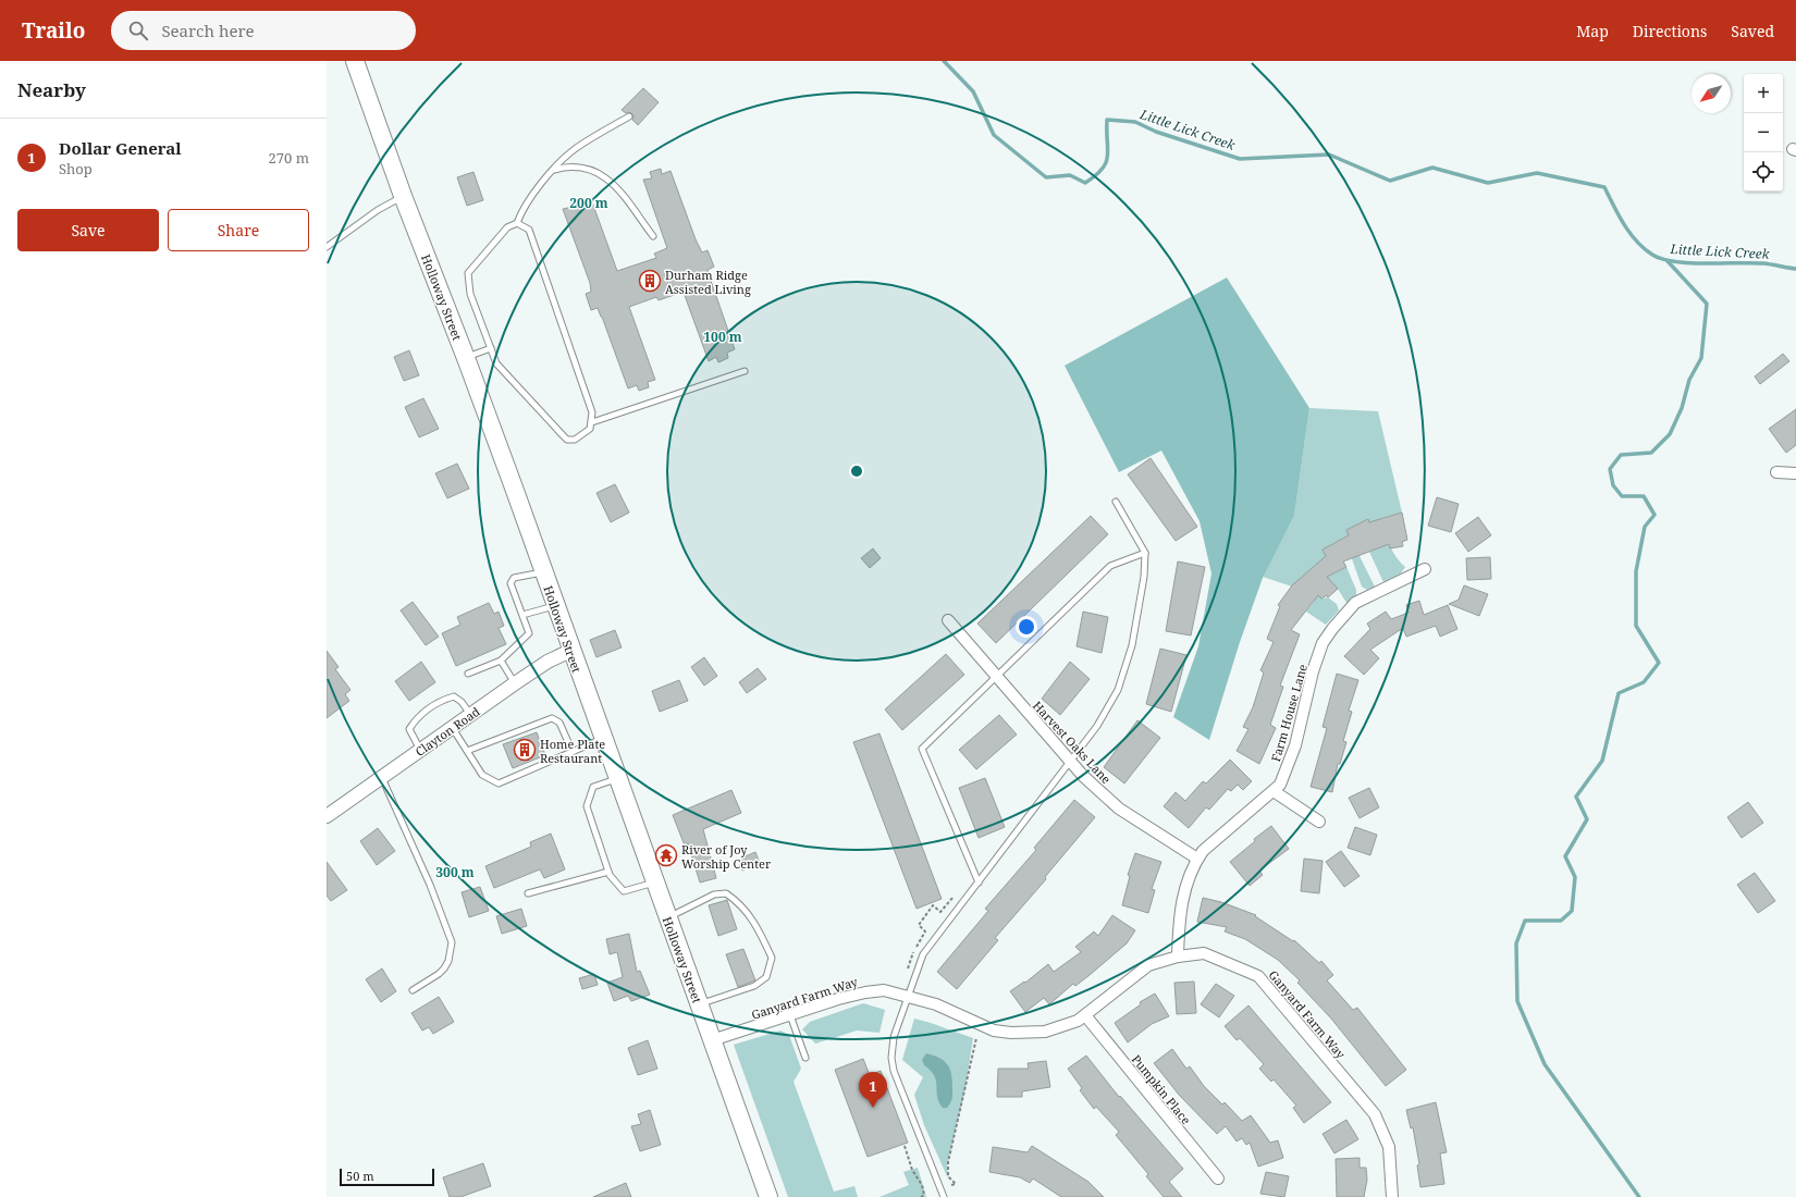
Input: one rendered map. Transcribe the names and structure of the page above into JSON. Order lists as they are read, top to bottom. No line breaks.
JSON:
{"streets":{"highway":["Holloway Street"],"street":["Farm House Lane","Clayton Road","Harvest Oaks Lane","Ganyard Farm Way","Pumpkin Place"]},"crossings":[["Holloway Street","Clayton Road"],["Holloway Street","Ganyard Farm Way"],["Farm House Lane","Harvest Oaks Lane"],["Farm House Lane","Ganyard Farm Way"],["Ganyard Farm Way","Pumpkin Place"]],"water":["Little Lick Creek"],"places":{"building":["Durham Ridge Assisted Living","Home Plate Restaurant"],"temple":["River of Joy Worship Center"]},"scale_bar":"50 m","north":"bottom left","page":{"header":"Trailo","search":"Search here","nav":["Map","Directions","Saved"],"heading":"Nearby","map_buttons":["+","−"],"list":[{"mark":"1","name":"Dollar General","note":"Shop","value":"270 m"}],"buttons":["Save","Share"],"pins":"1","scale":"50 m"},"rings":["200 m","100 m","300 m"]}
